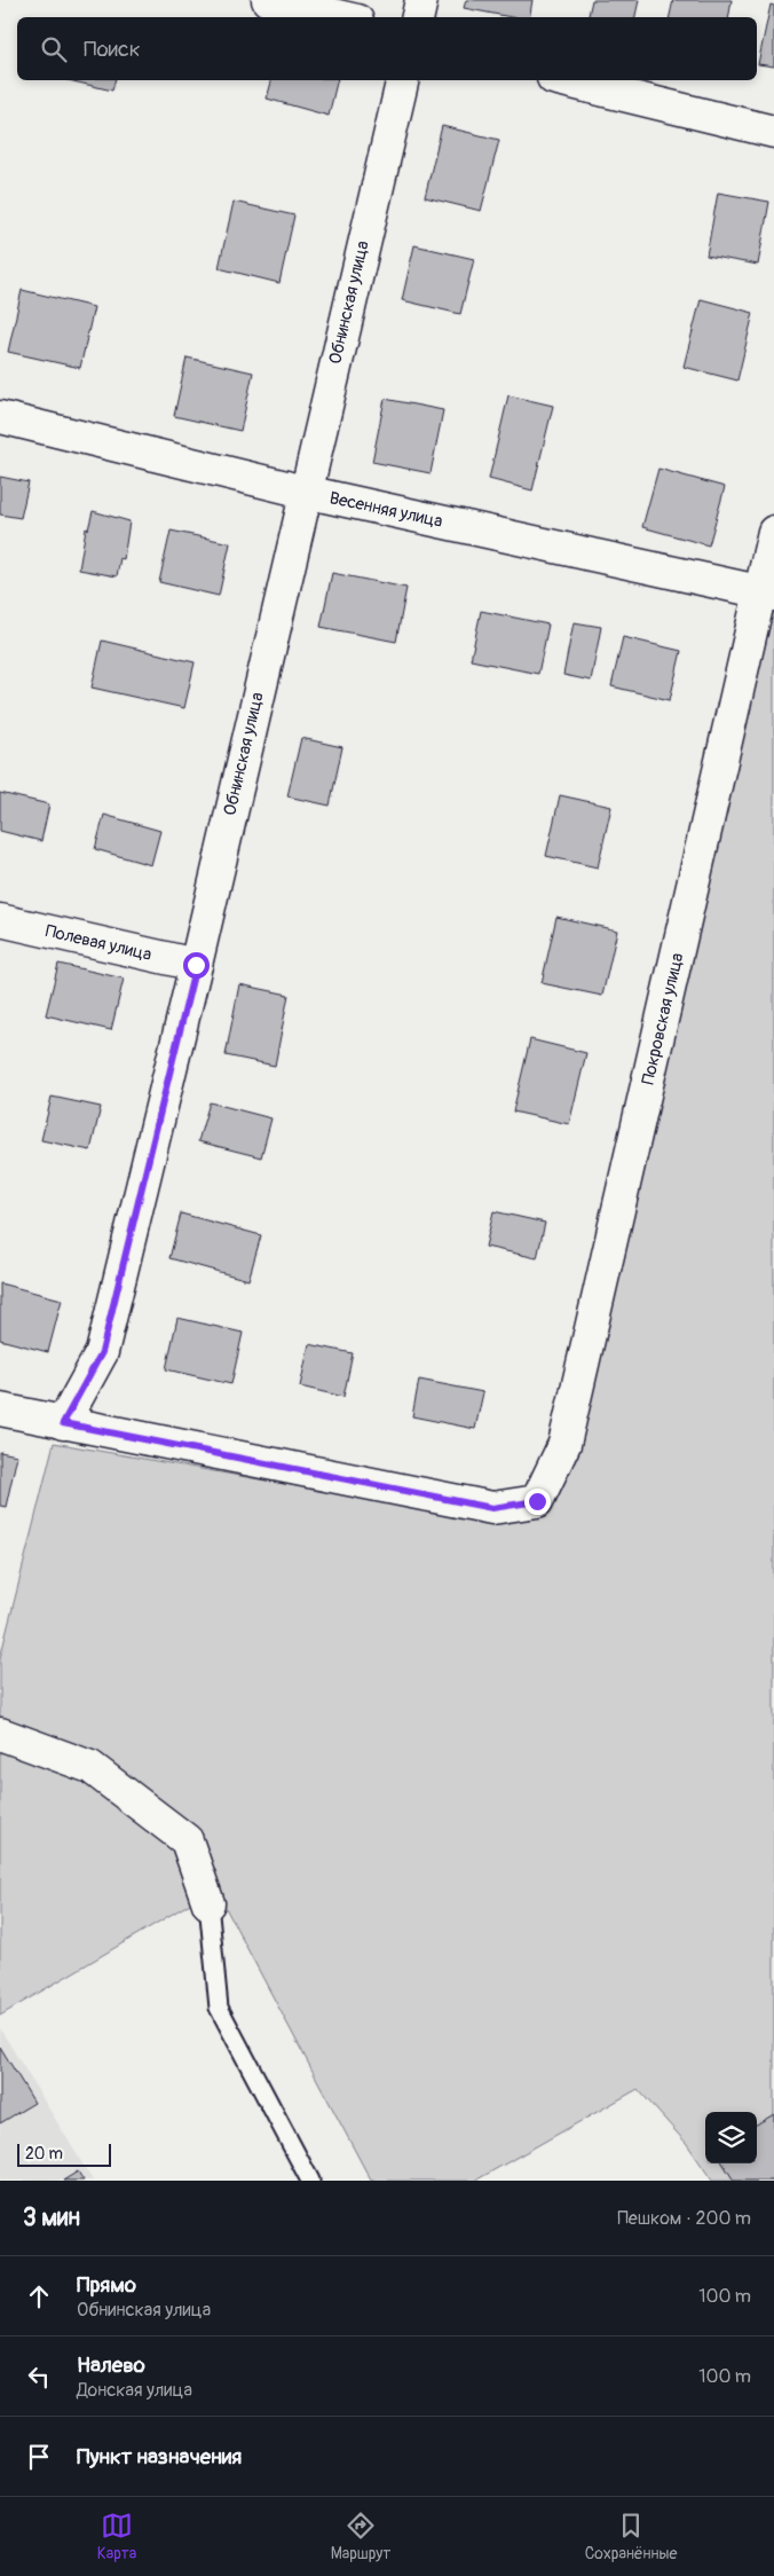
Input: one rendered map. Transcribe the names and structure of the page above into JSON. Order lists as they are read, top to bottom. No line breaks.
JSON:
{"streets":{"street":["Обнинская улица","Весенняя улица","Полевая улица","Покровская улица"]},"crossings":[["Обнинская улица","Весенняя улица"],["Обнинская улица","Полевая улица"],["Обнинская улица","Покровская улица"],["Весенняя улица","Покровская улица"]],"scale_bar":"20 m","page":{"search":"Поиск","scale":"20 m","heading":["3 мин","Пешком · 200 m"],"list":[["Прямо","Обнинская улица","100 m"],["Налево","Донская улица","100 m"],"Пункт назначения"],"nav":["Карта","Маршрут","Сохранённые"]}}
